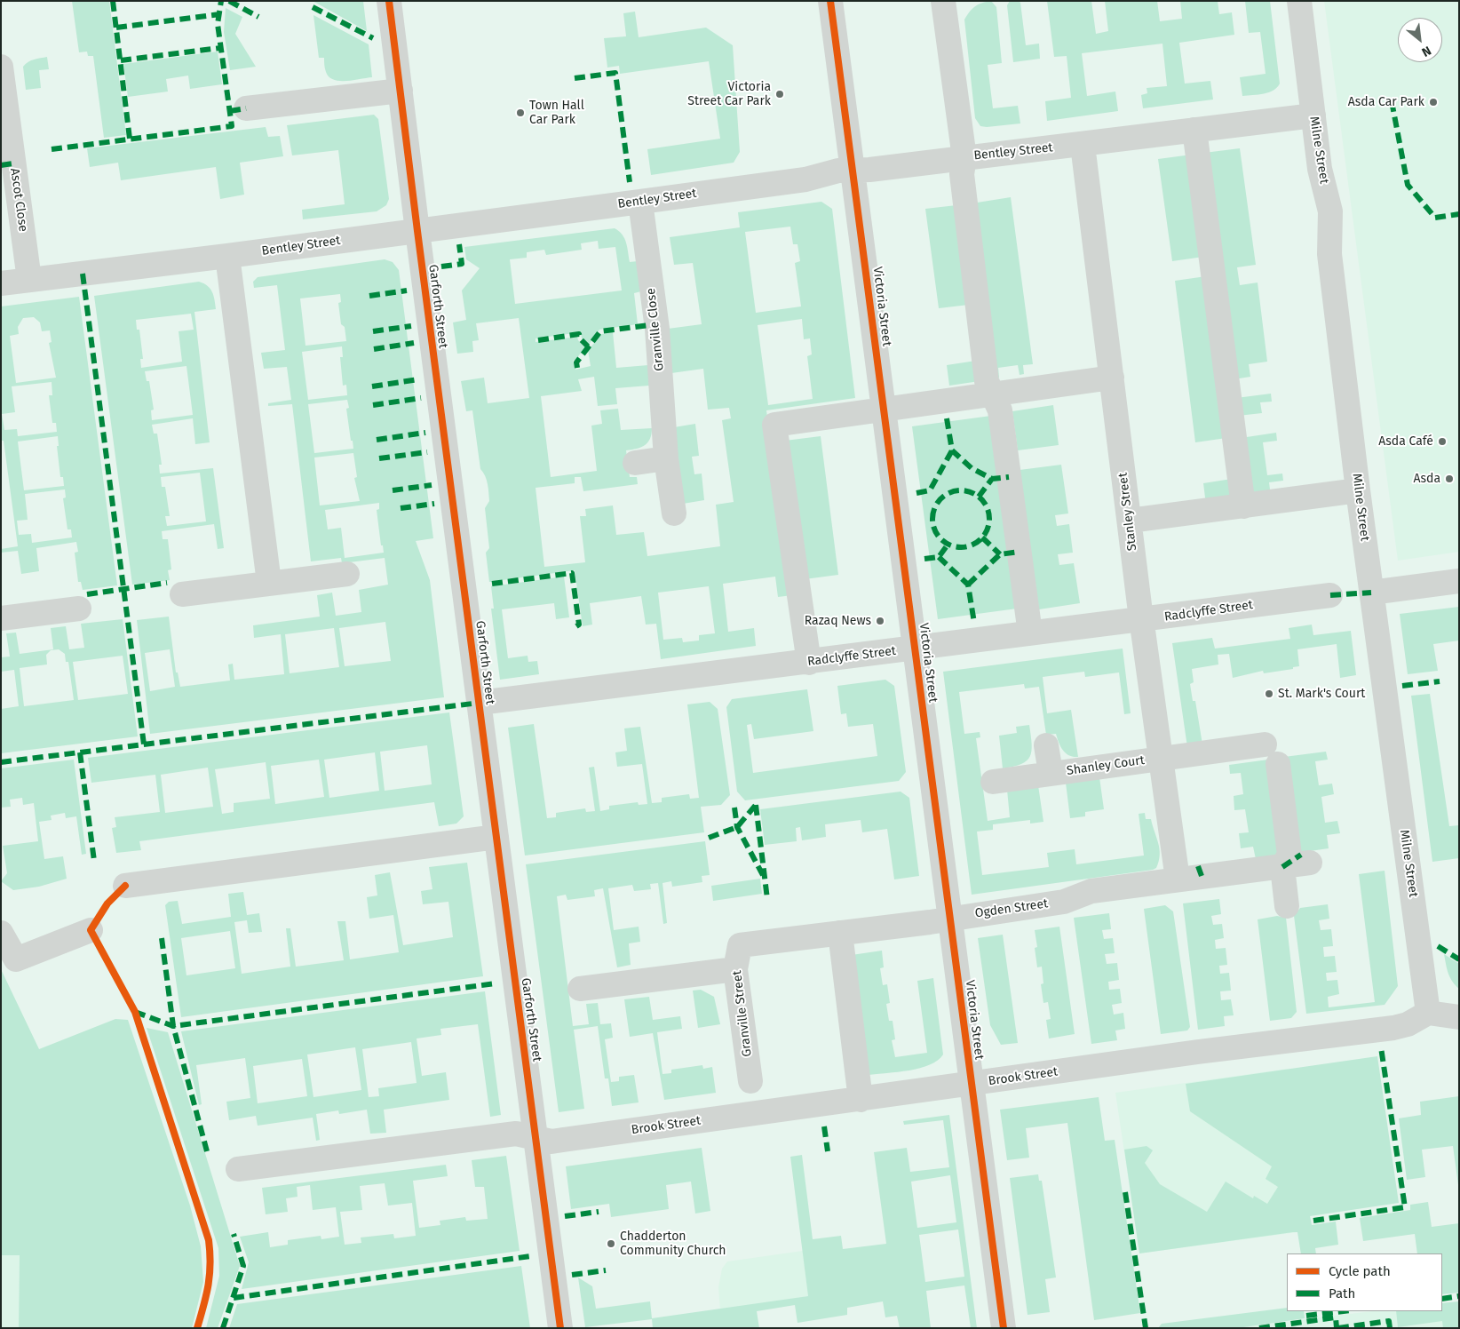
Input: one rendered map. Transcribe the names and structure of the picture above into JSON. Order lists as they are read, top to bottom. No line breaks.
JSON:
{"streets":{"street":["Milne Street","Bentley Street","Ascot Close","Garforth Street","Victoria Street","Granville Close","Stanley Street","Radclyffe Street","Shanley Court","Ogden Street","Granville Street","Brook Street"]},"crossings":[["Milne Street","Bentley Street"],["Milne Street","Brook Street"],["Bentley Street","Ascot Close"],["Bentley Street","Garforth Street"],["Bentley Street","Victoria Street"],["Bentley Street","Granville Close"],["Bentley Street","Stanley Street"],["Garforth Street","Radclyffe Street"],["Garforth Street","Brook Street"],["Victoria Street","Radclyffe Street"],["Victoria Street","Ogden Street"],["Victoria Street","Brook Street"],["Stanley Street","Radclyffe Street"],["Stanley Street","Shanley Court"],["Stanley Street","Ogden Street"],["Ogden Street","Granville Street"]],"places":["Victoria Street Car Park","Asda Car Park","Town Hall Car Park","Asda Café","Asda","Razaq News","St. Mark's Court","Chadderton Community Church"],"legend":["Cycle path","Path"],"north":"bottom right"}
